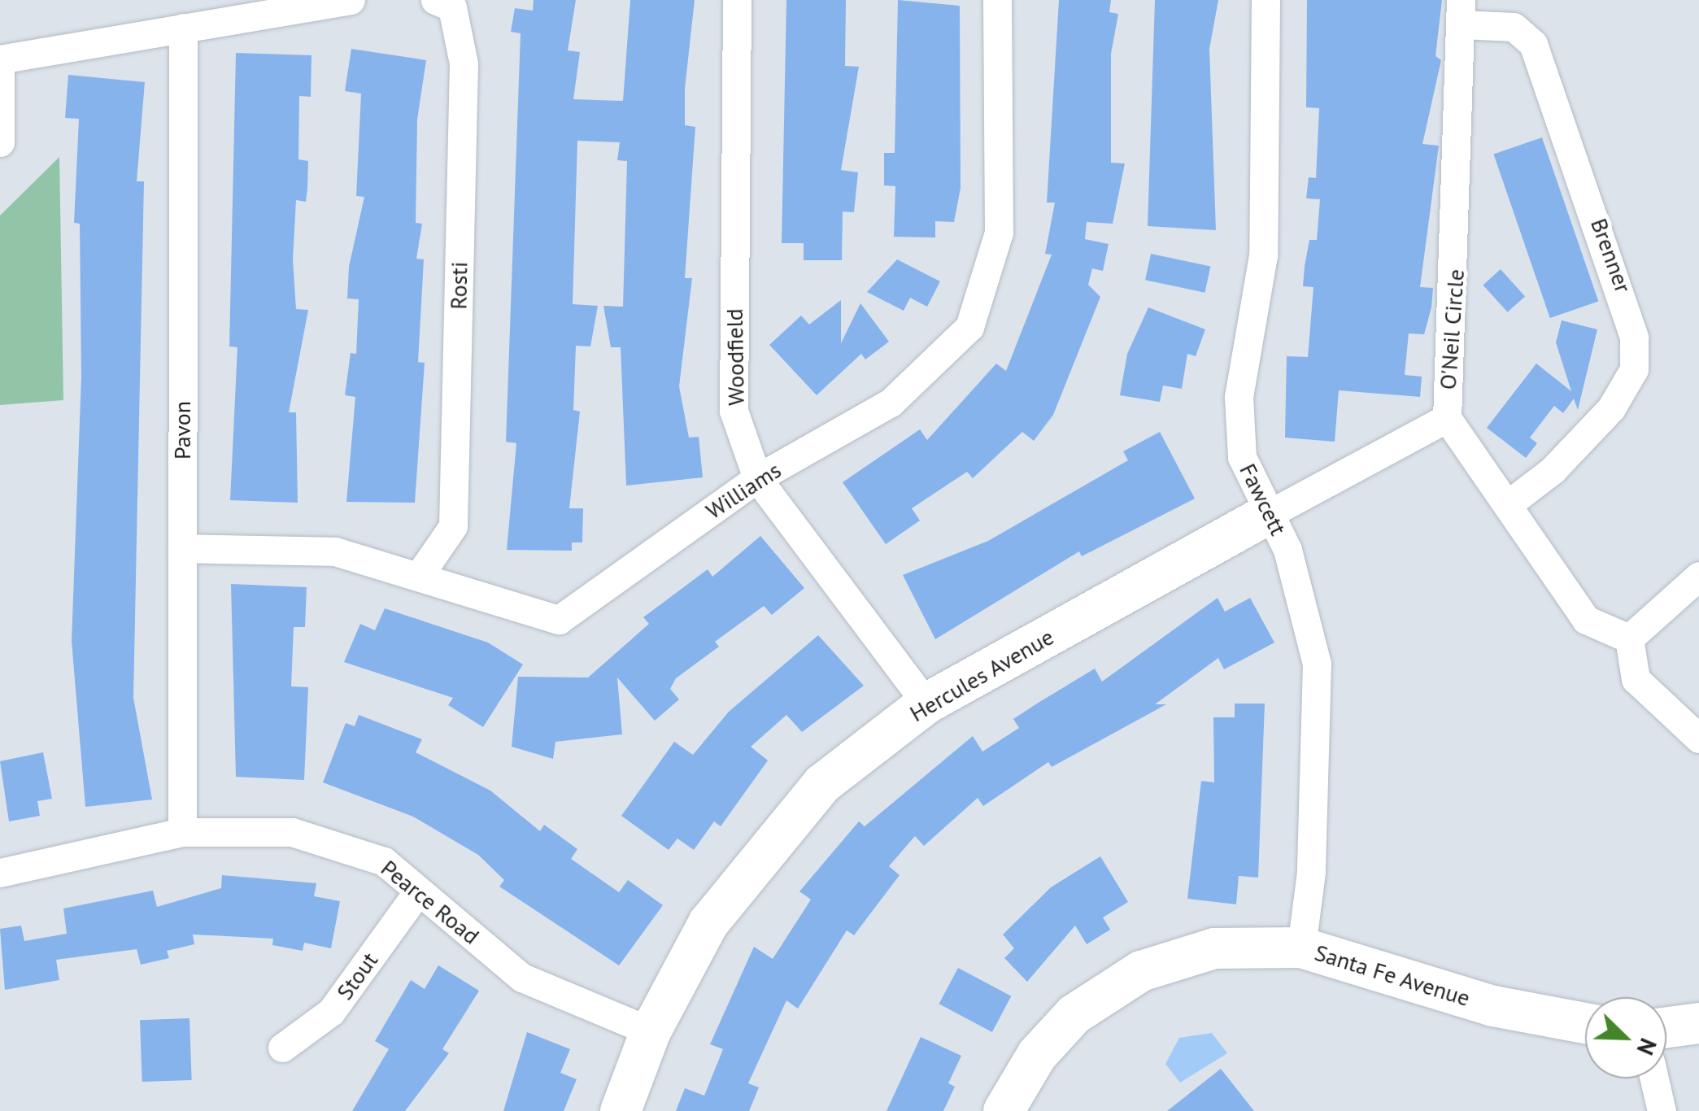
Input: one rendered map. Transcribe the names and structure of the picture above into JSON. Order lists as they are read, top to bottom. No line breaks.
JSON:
{"streets":{"street":["Brenner","Rosti","O'Neil Circle","Woodfield","Pavon","Williams","Fawcett","Hercules Avenue","Pearce Road","Santa Fe Avenue","Stout"]},"crossings":[["Brenner","O'Neil Circle"],["Rosti","Williams"],["O'Neil Circle","Hercules Avenue"],["Woodfield","Williams"],["Woodfield","Hercules Avenue"],["Pavon","Williams"],["Pavon","Pearce Road"],["Fawcett","Hercules Avenue"],["Fawcett","Santa Fe Avenue"],["Hercules Avenue","Pearce Road"],["Pearce Road","Stout"]],"north":"bottom right"}
